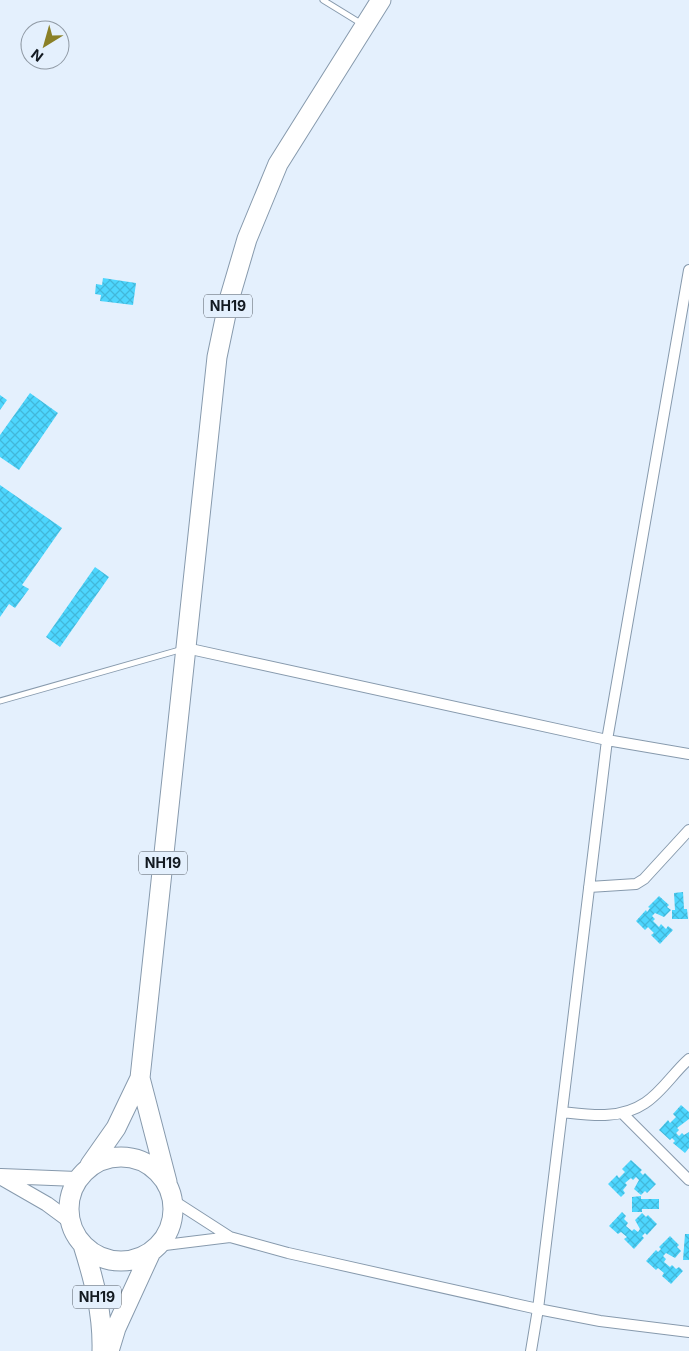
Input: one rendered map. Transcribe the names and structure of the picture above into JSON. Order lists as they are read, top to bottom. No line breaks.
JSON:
{"streets":{"highway":["NH19"]},"north":"bottom left"}
